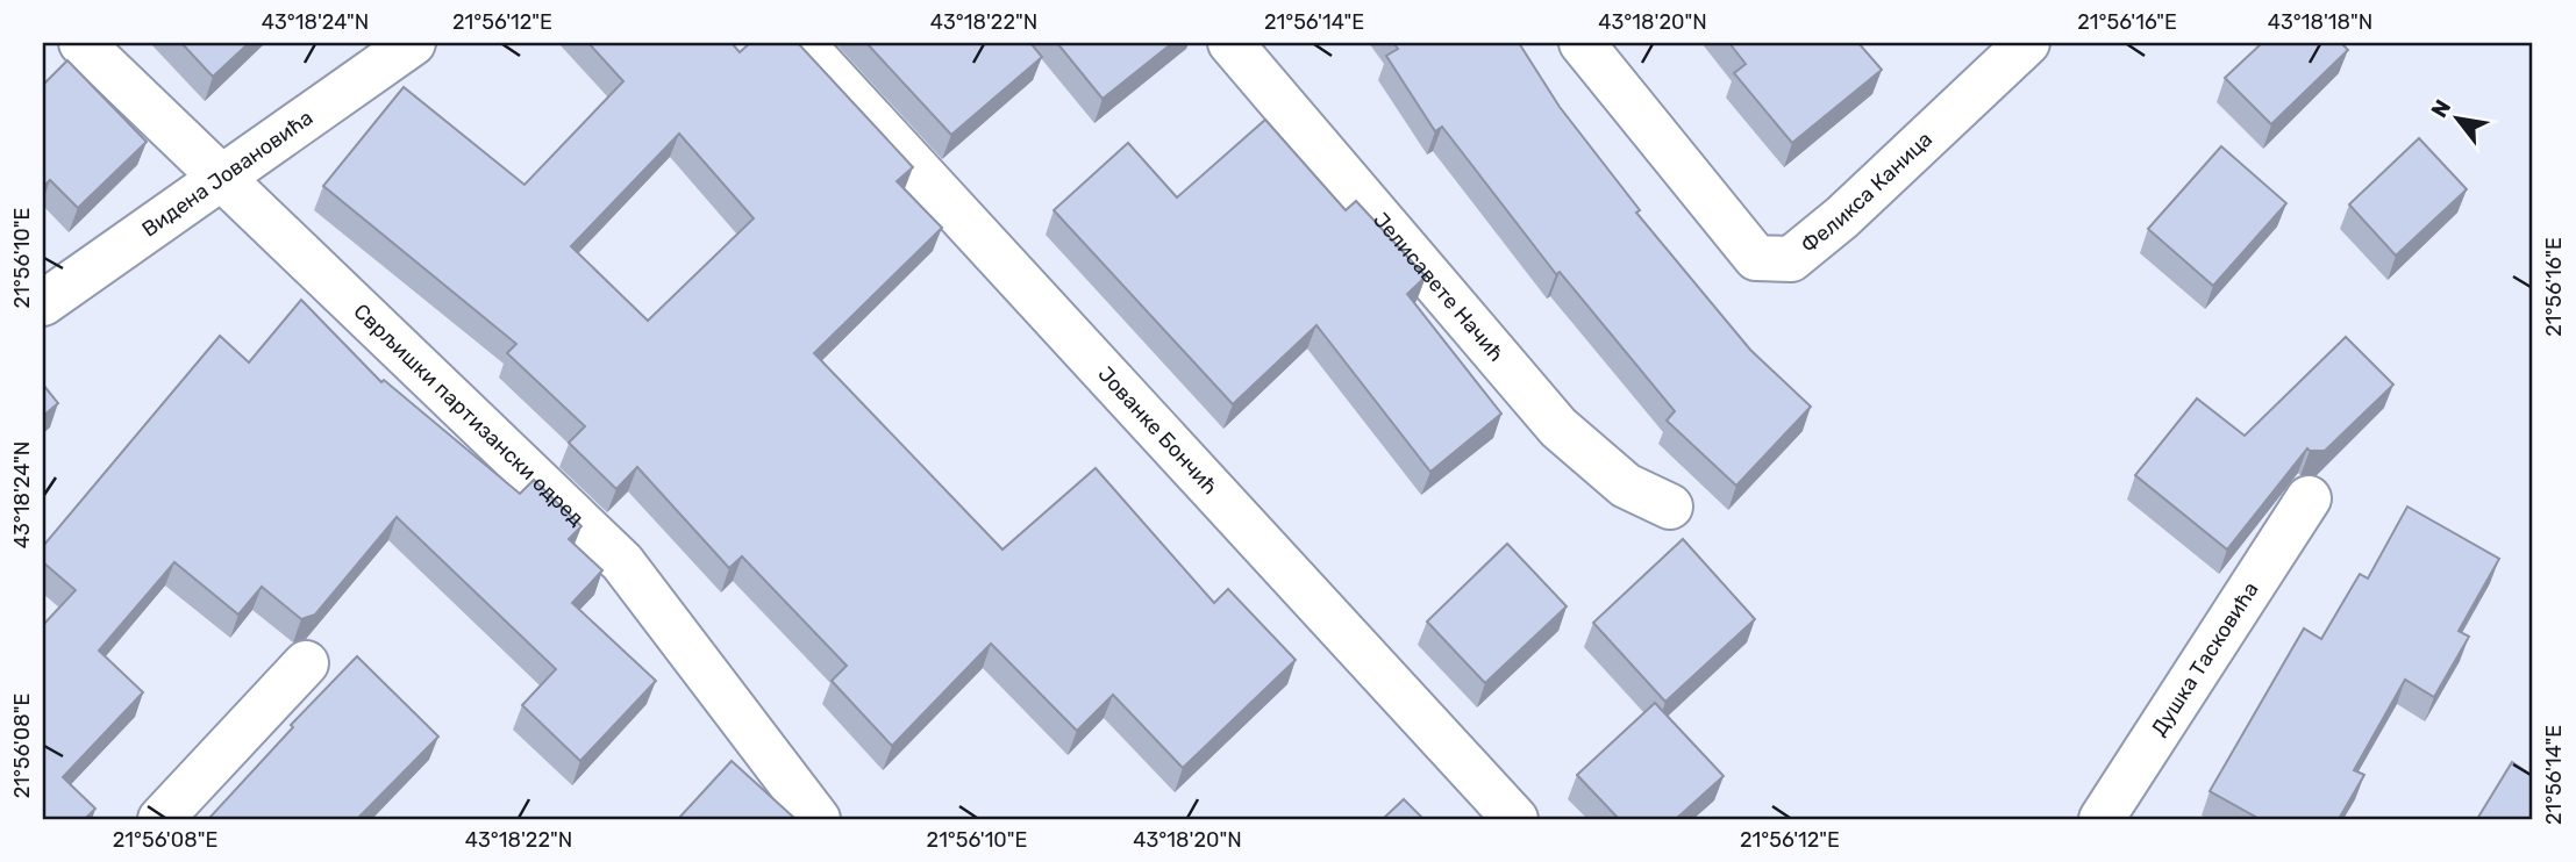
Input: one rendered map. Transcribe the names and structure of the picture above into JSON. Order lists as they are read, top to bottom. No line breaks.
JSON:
{"streets":{"street":["Видена Јовановића","Феликса Каница","Јелисавете Начић","Сврљишки партизански одред","Јованке Бончић","Душка Тасковића"]},"crossings":[["Видена Јовановића","Сврљишки партизански одред"]],"north":"top left","coordinates":["43°18'24\"N","21°56'12\"E","43°18'22\"N","21°56'14\"E","43°18'20\"N","21°56'16\"E","43°18'18\"N","21°56'10\"E","21°56'08\"E"]}
